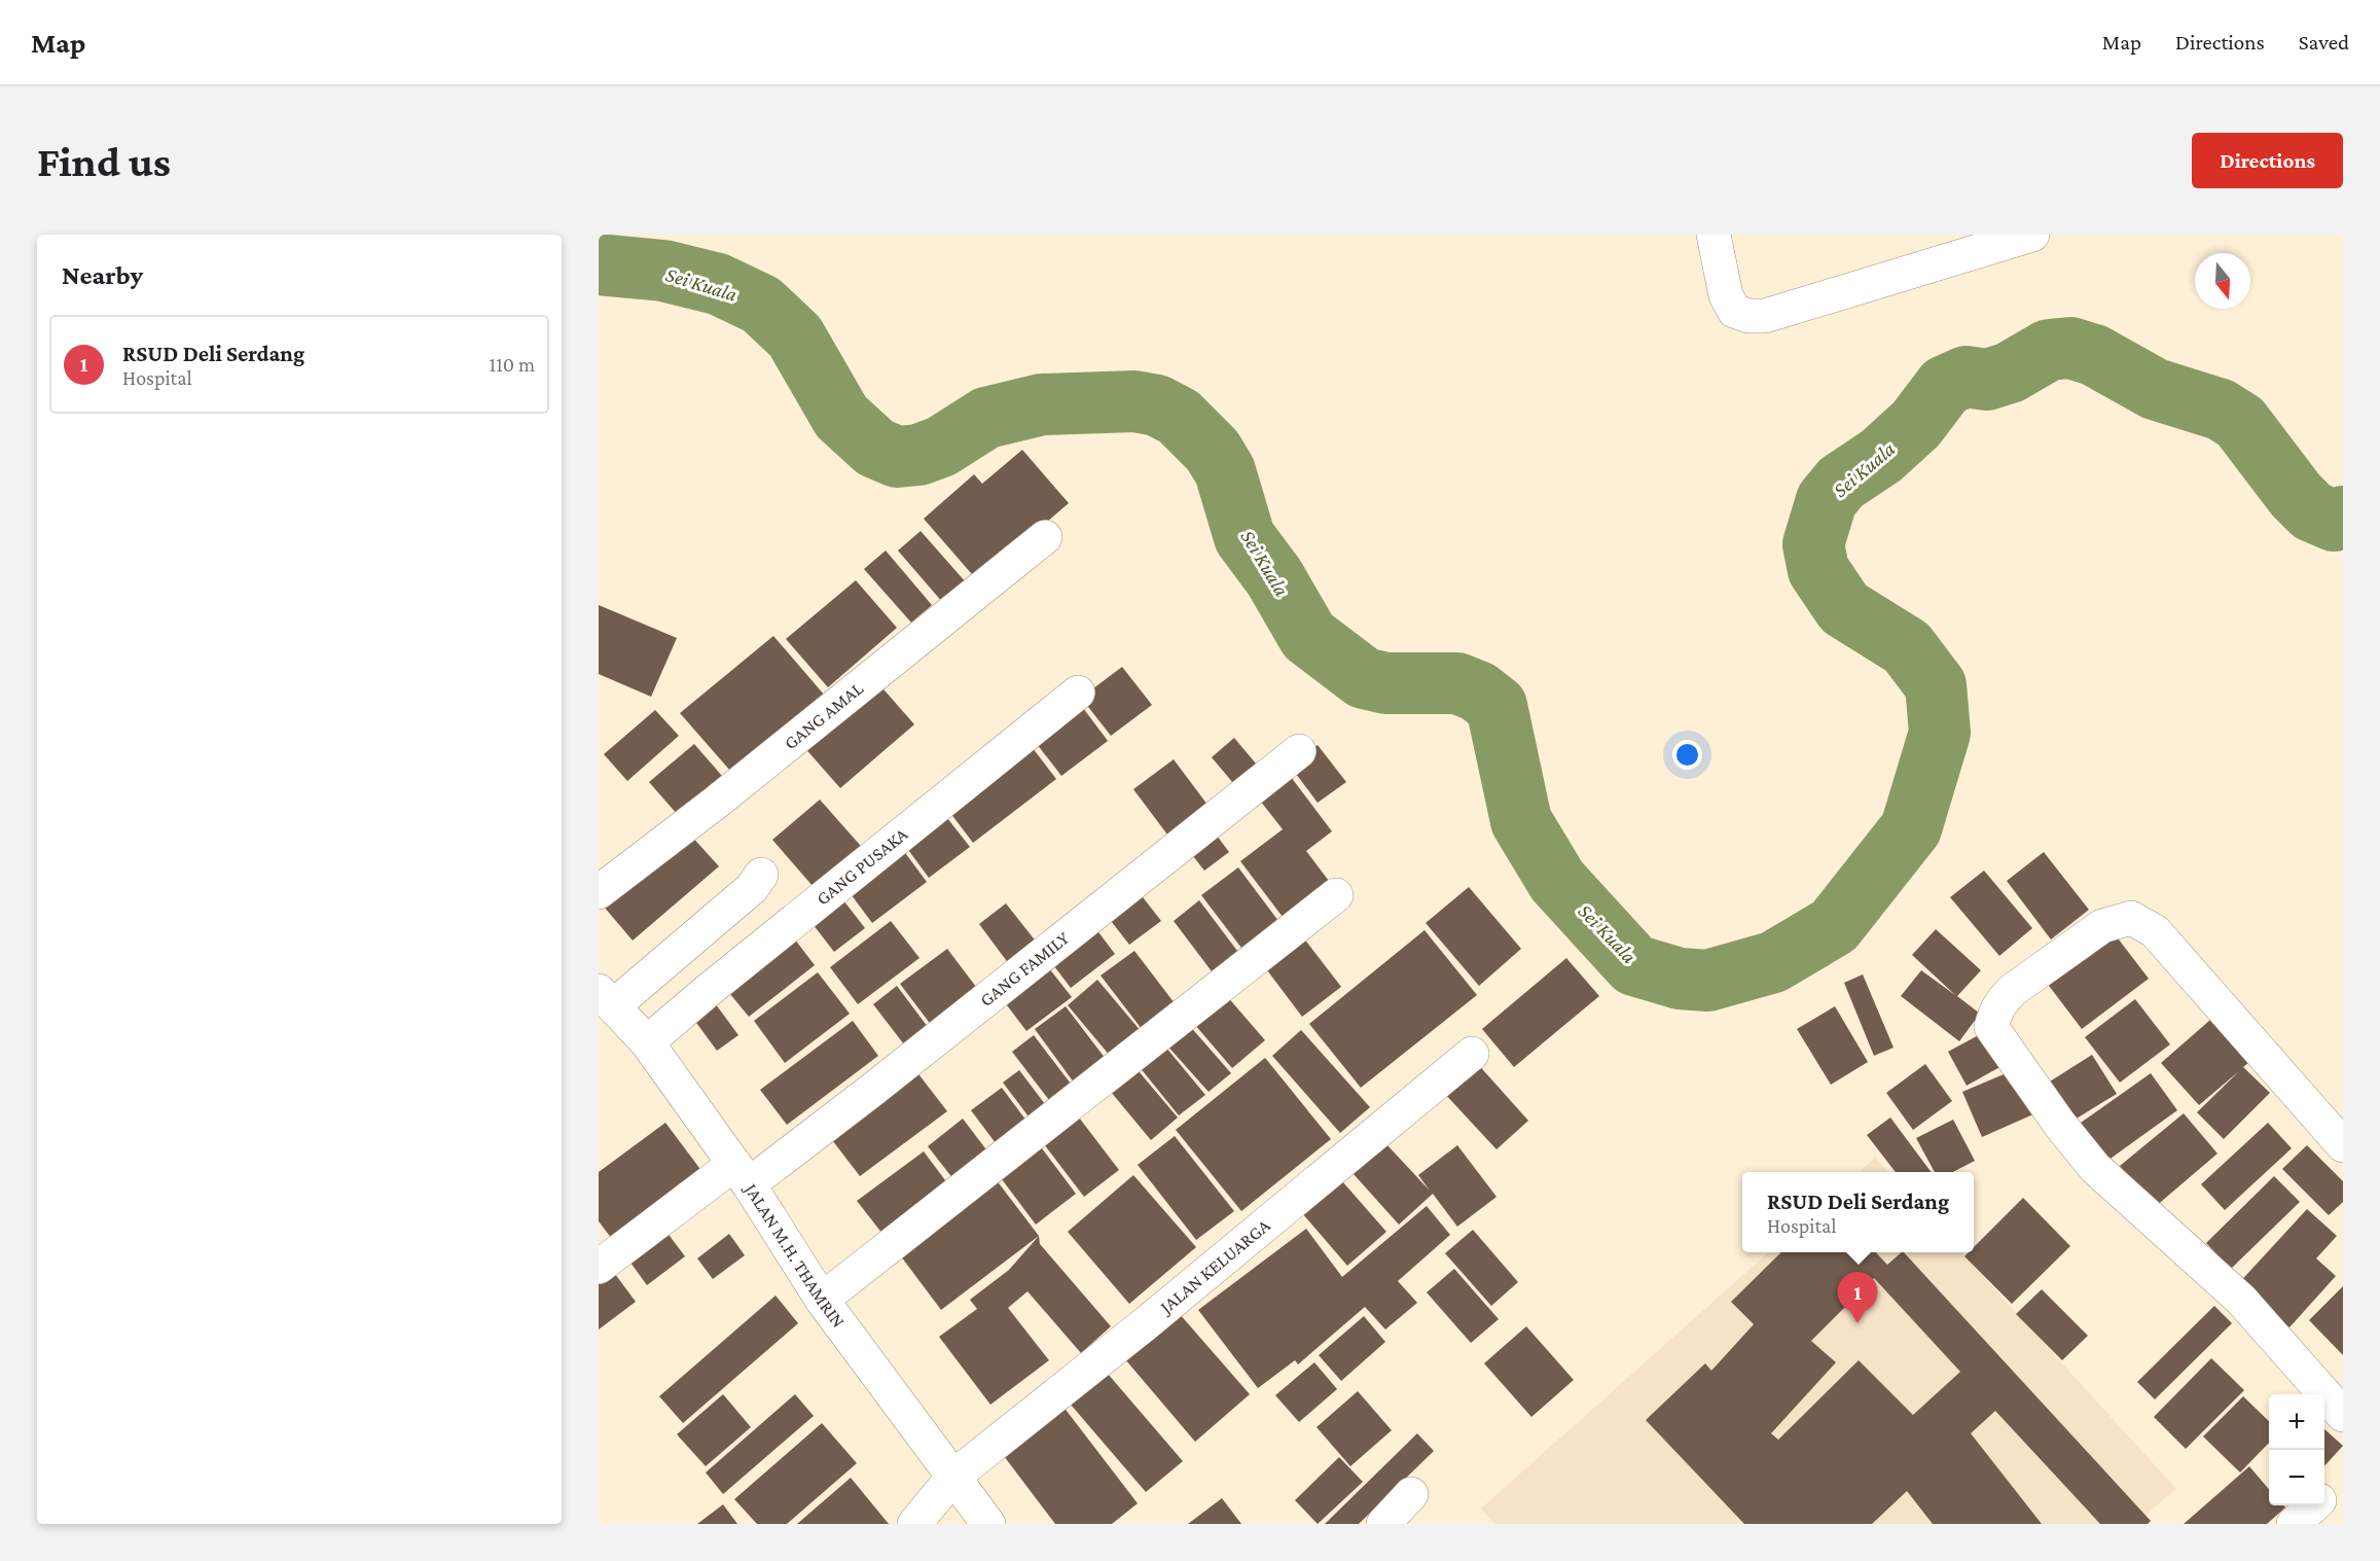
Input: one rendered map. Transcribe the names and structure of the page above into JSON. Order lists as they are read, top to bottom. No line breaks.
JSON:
{"streets":{"street":["GANG AMAL","GANG PUSAKA","GANG FAMILY","JALAN M.H. THAMRIN","JALAN KELUARGA"]},"crossings":[["GANG PUSAKA","JALAN M.H. THAMRIN"],["GANG FAMILY","JALAN M.H. THAMRIN"],["JALAN M.H. THAMRIN","JALAN KELUARGA"]],"water":["Sei Kuala"],"north":"bottom","page":{"header":"Map","nav":["Map","Directions","Saved"],"buttons":"Directions","title":"Find us","heading":"Nearby","list":[{"mark":"1","name":"RSUD Deli Serdang","note":"Hospital","value":"110 m"}],"popup":["RSUD Deli Serdang","Hospital"],"pins":"1","map_buttons":["+","−"]}}
